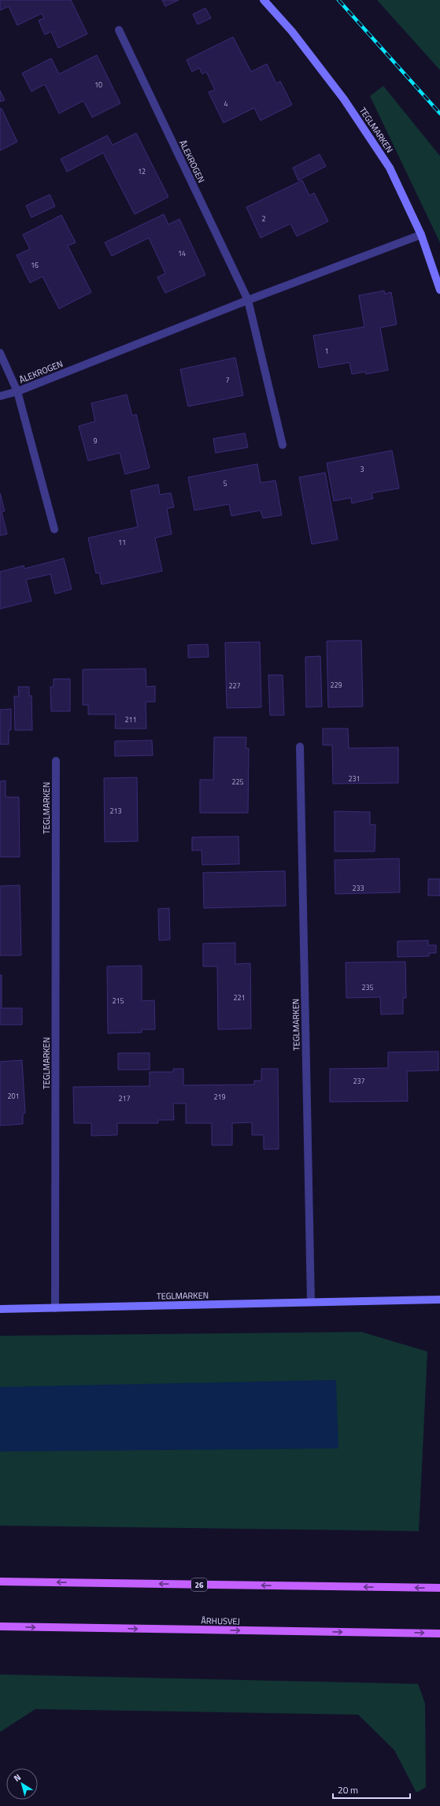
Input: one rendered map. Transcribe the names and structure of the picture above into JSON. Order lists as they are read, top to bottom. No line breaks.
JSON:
{"streets":{"main road":["26","ÅRHUSVEJ"],"street":["TEGLMARKEN","ÅLEKROGEN"]},"crossings":[["TEGLMARKEN","ÅLEKROGEN"]],"house_numbers":["10","4","12","2","14","16","1","7","9","3","5","11","229","227","211","231","225","213","233","235","221","215","237","201","219","217"],"scale_bar":"20 m","north":"top left"}
